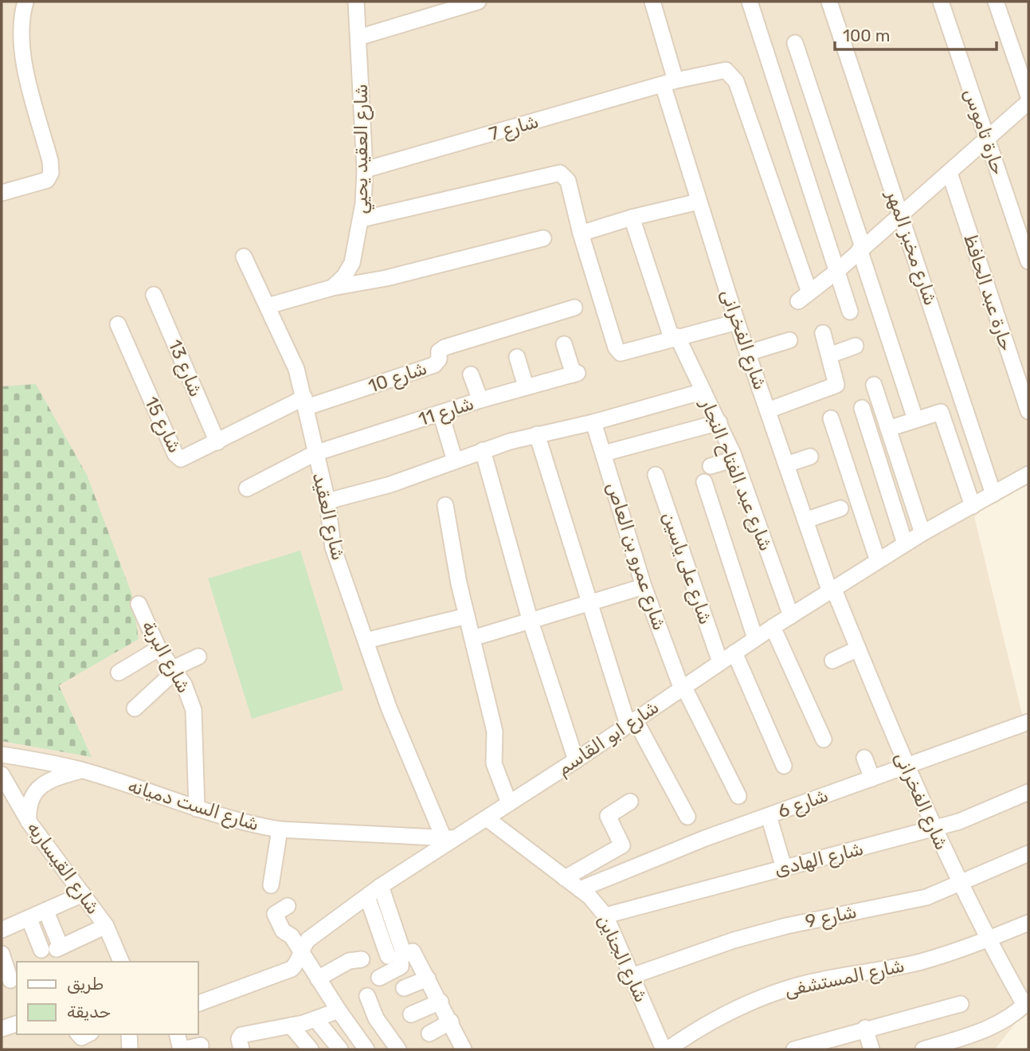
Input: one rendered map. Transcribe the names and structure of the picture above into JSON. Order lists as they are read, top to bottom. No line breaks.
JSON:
{"streets":{"street":["شارع 7","حارة تاموس","شارع العقيد يحيي","شارع مخبز المهر","حارة عبد الحافظ","شارع الفخرانى","شارع 13","شارع 10","شارع 11","شارع 15","شارع عبد الفتاح النجار","شارع العقيد","شارع عمرو بن العاص","شارع على ياسين","شارع البربة","شارع ابو القاسم","شارع 6","شارع الست دميانه","شارع الهادى","شارع القيساريه","شارع 9","شارع الجناين","شارع المستشفى"]},"crossings":[["شارع 7","شارع العقيد يحيي"],["شارع 7","شارع الفخرانى"],["شارع مخبز المهر","شارع ابو القاسم"],["شارع الفخرانى","شارع ابو القاسم"],["شارع الفخرانى","شارع 6"],["شارع الفخرانى","شارع الهادى"],["شارع الفخرانى","شارع 9"],["شارع الفخرانى","شارع المستشفى"],["شارع 13","شارع 15"],["شارع 10","شارع 15"],["شارع 10","شارع العقيد"],["شارع 11","شارع العقيد"],["شارع 15","شارع العقيد"],["شارع عبد الفتاح النجار","شارع ابو القاسم"],["شارع العقيد","شارع ابو القاسم"],["شارع العقيد","شارع الست دميانه"],["شارع عمرو بن العاص","شارع ابو القاسم"],["شارع على ياسين","شارع ابو القاسم"],["شارع البربة","شارع الست دميانه"],["شارع ابو القاسم","شارع الست دميانه"],["شارع ابو القاسم","شارع الجناين"],["شارع 6","شارع الجناين"],["شارع الهادى","شارع الجناين"],["شارع 9","شارع الجناين"],["شارع الجناين","شارع المستشفى"]],"legend":["طريق","حديقة"],"scale_bar":"100 m"}
